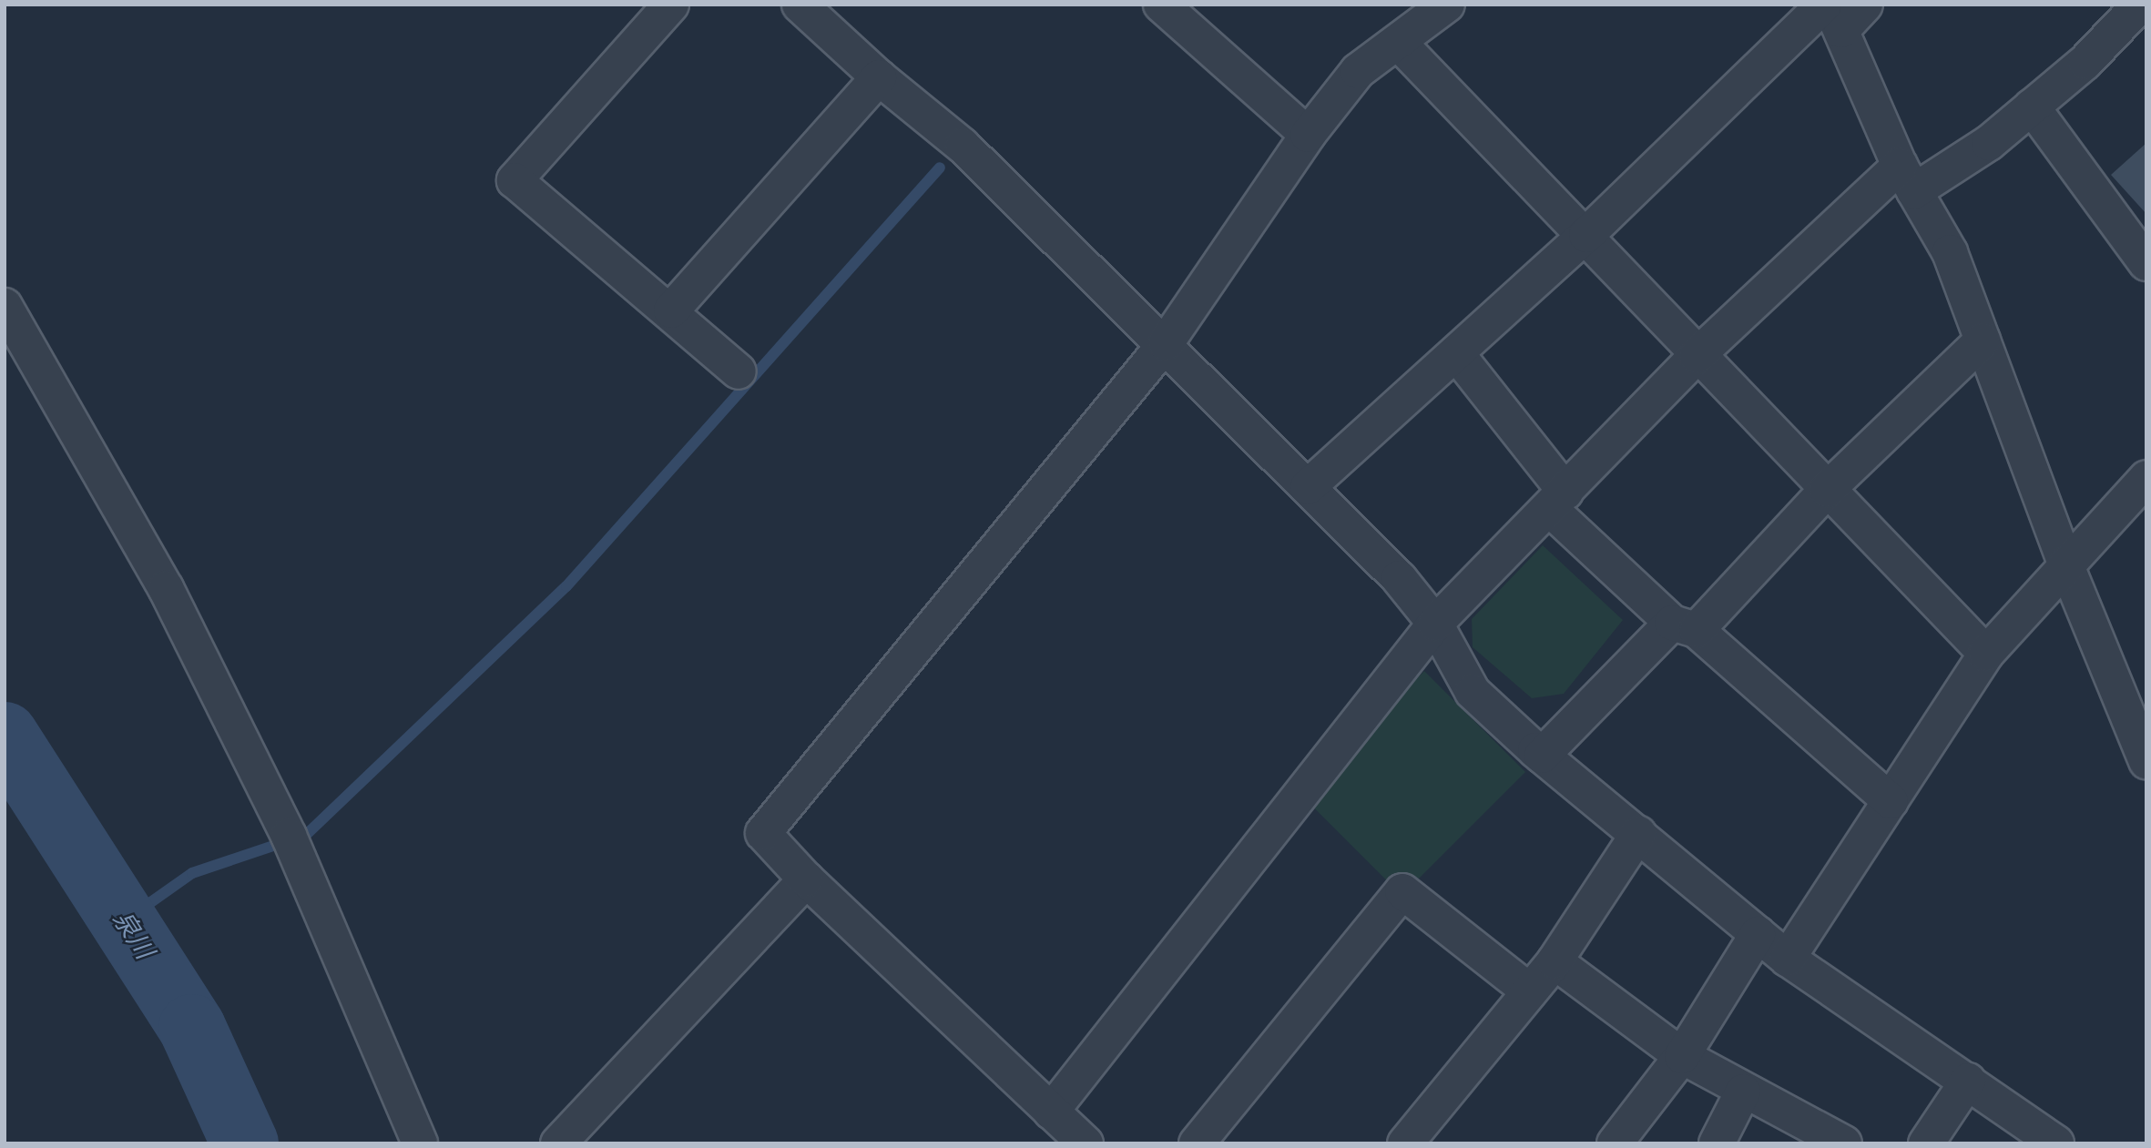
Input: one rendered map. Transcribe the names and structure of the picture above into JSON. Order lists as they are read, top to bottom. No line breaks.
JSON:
{"water":["泉川"]}
